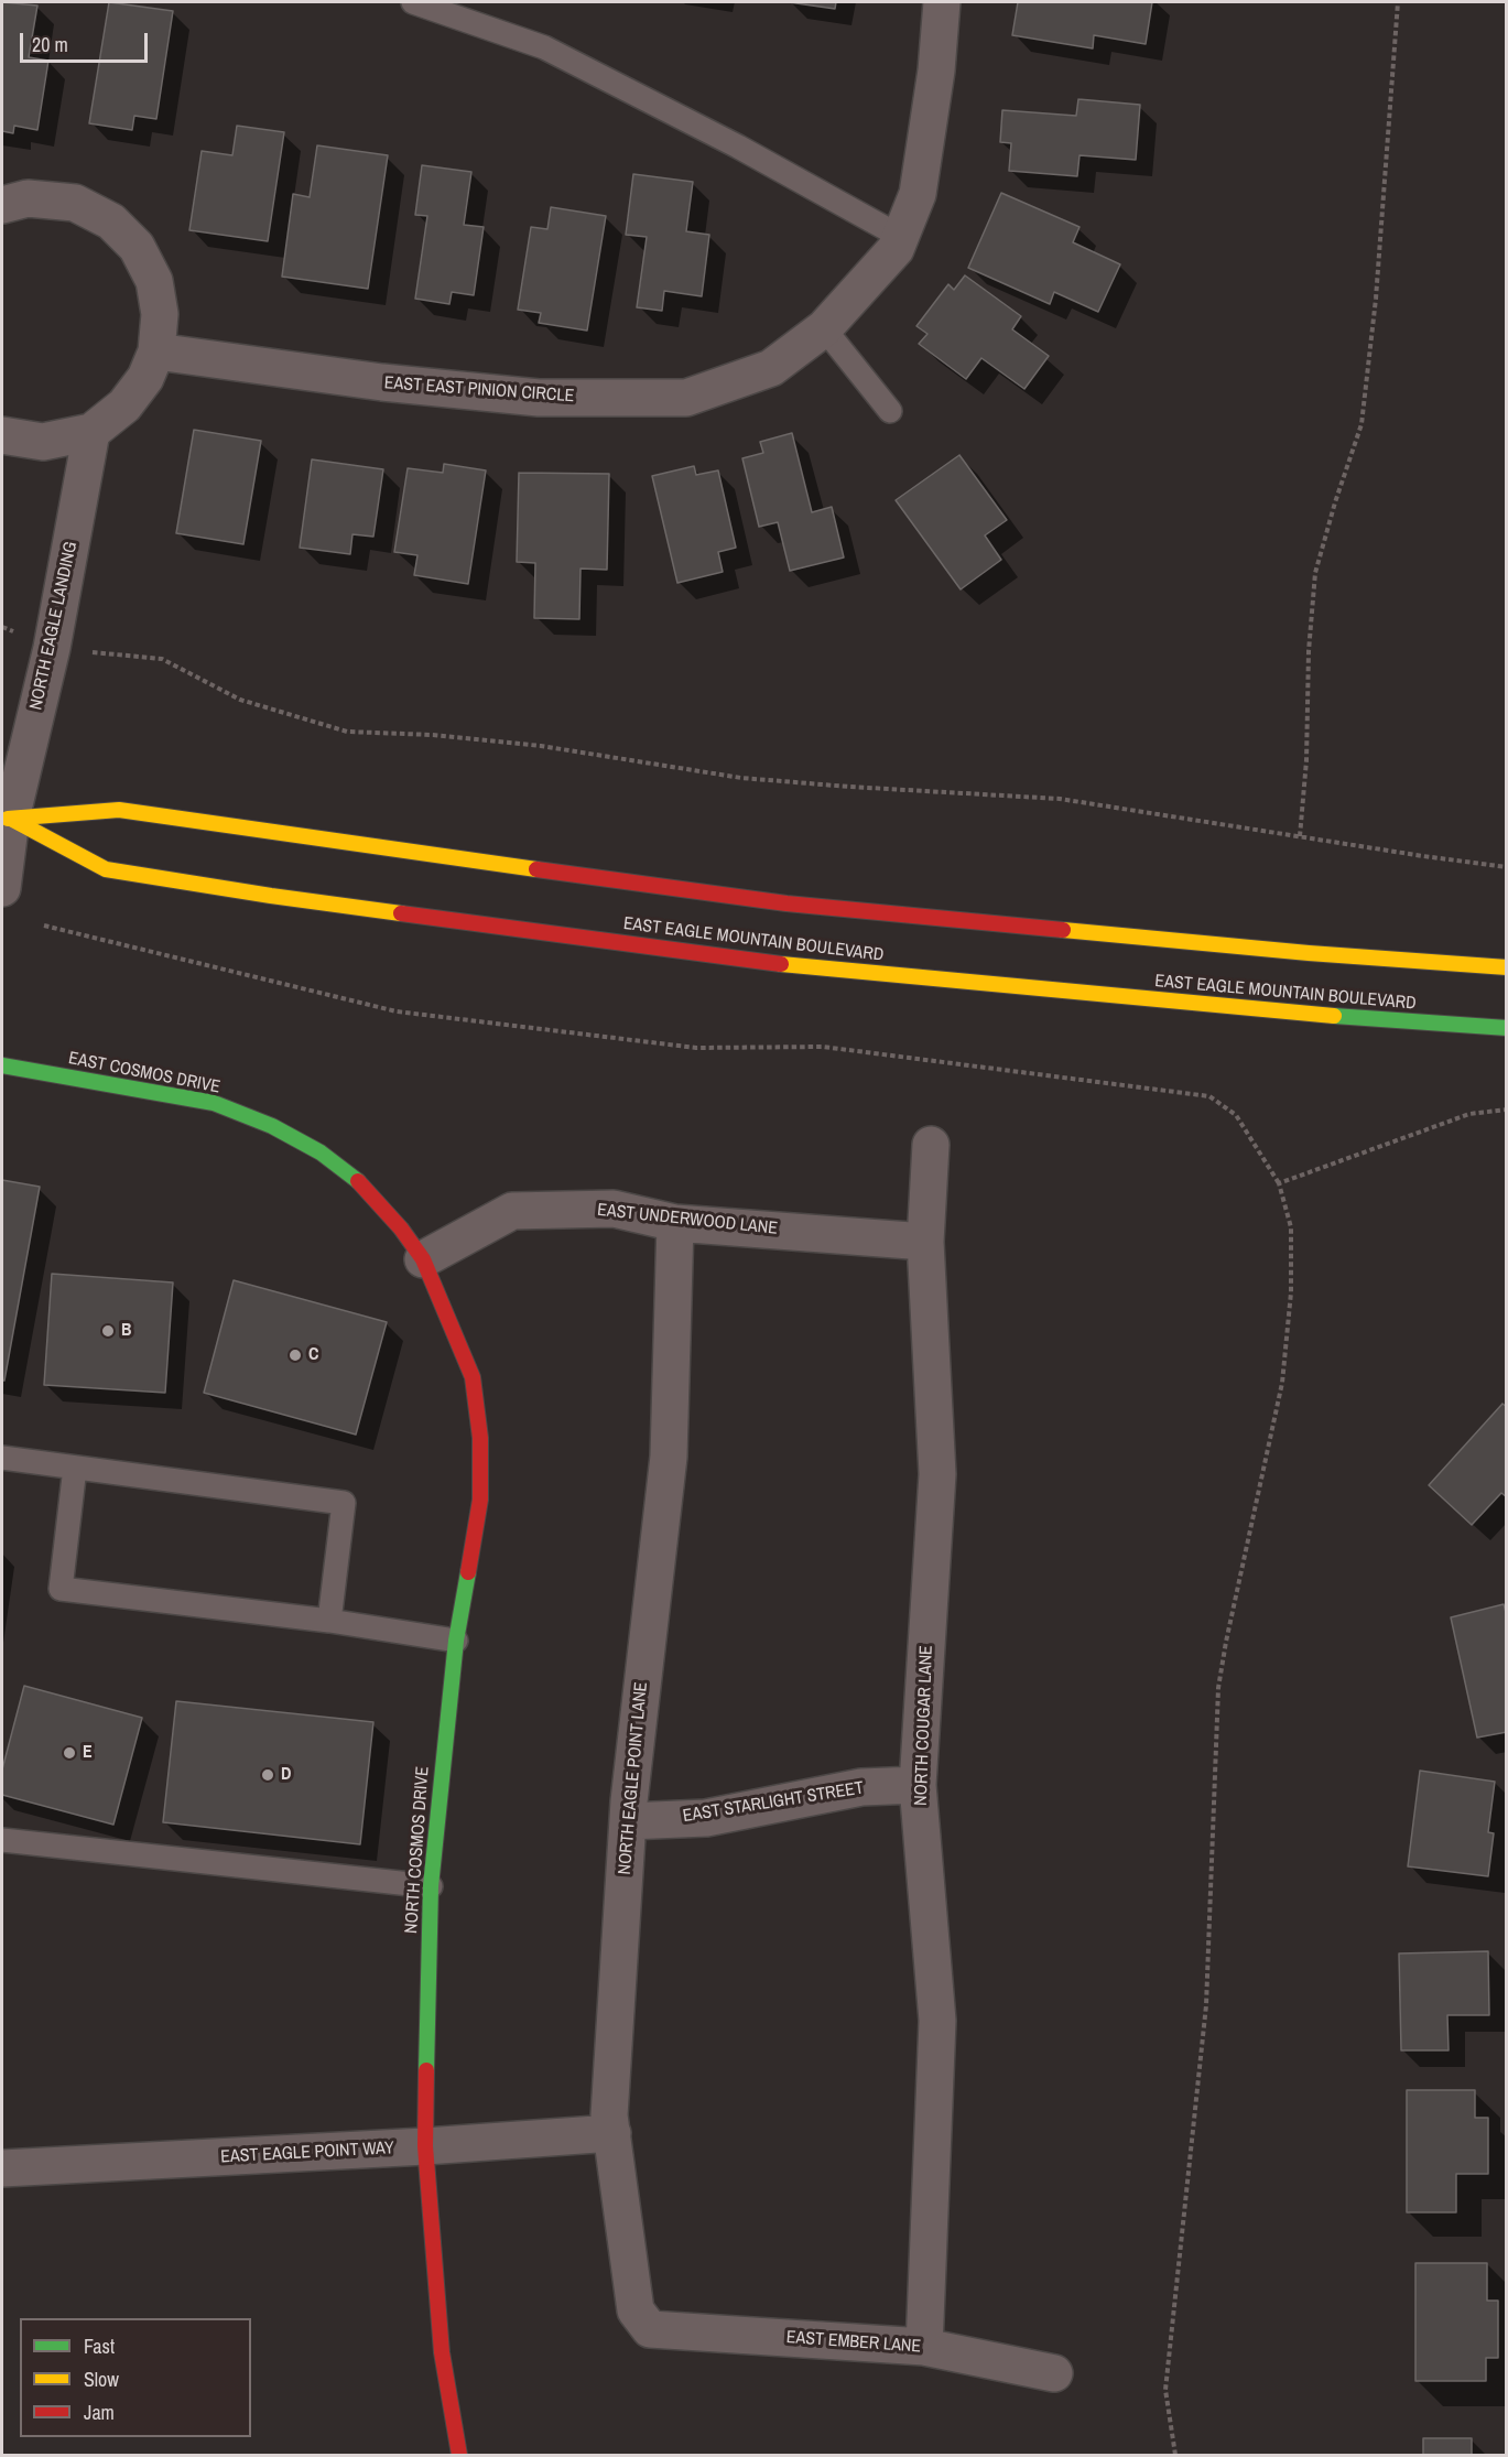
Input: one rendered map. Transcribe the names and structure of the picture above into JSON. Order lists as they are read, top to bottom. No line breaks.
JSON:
{"streets":{"street":["EAST EAST PINION CIRCLE","NORTH EAGLE LANDING","EAST EAGLE MOUNTAIN BOULEVARD","EAST COSMOS DRIVE","EAST UNDERWOOD LANE","NORTH COUGAR LANE","NORTH EAGLE POINT LANE","EAST STARLIGHT STREET","NORTH COSMOS DRIVE","EAST EAGLE POINT WAY","EAST EMBER LANE"]},"crossings":[["NORTH EAGLE LANDING","EAST EAGLE MOUNTAIN BOULEVARD"],["EAST COSMOS DRIVE","EAST UNDERWOOD LANE"],["EAST COSMOS DRIVE","NORTH COSMOS DRIVE"],["EAST UNDERWOOD LANE","NORTH COUGAR LANE"],["EAST UNDERWOOD LANE","NORTH EAGLE POINT LANE"],["EAST UNDERWOOD LANE","NORTH COSMOS DRIVE"],["NORTH COUGAR LANE","EAST STARLIGHT STREET"],["NORTH COUGAR LANE","EAST EMBER LANE"],["NORTH EAGLE POINT LANE","EAST STARLIGHT STREET"],["NORTH EAGLE POINT LANE","EAST EAGLE POINT WAY"],["NORTH EAGLE POINT LANE","EAST EMBER LANE"],["NORTH COSMOS DRIVE","EAST EAGLE POINT WAY"]],"places":["B","C","E","D"],"legend":["Fast","Slow","Jam"],"scale_bar":"20 m"}
